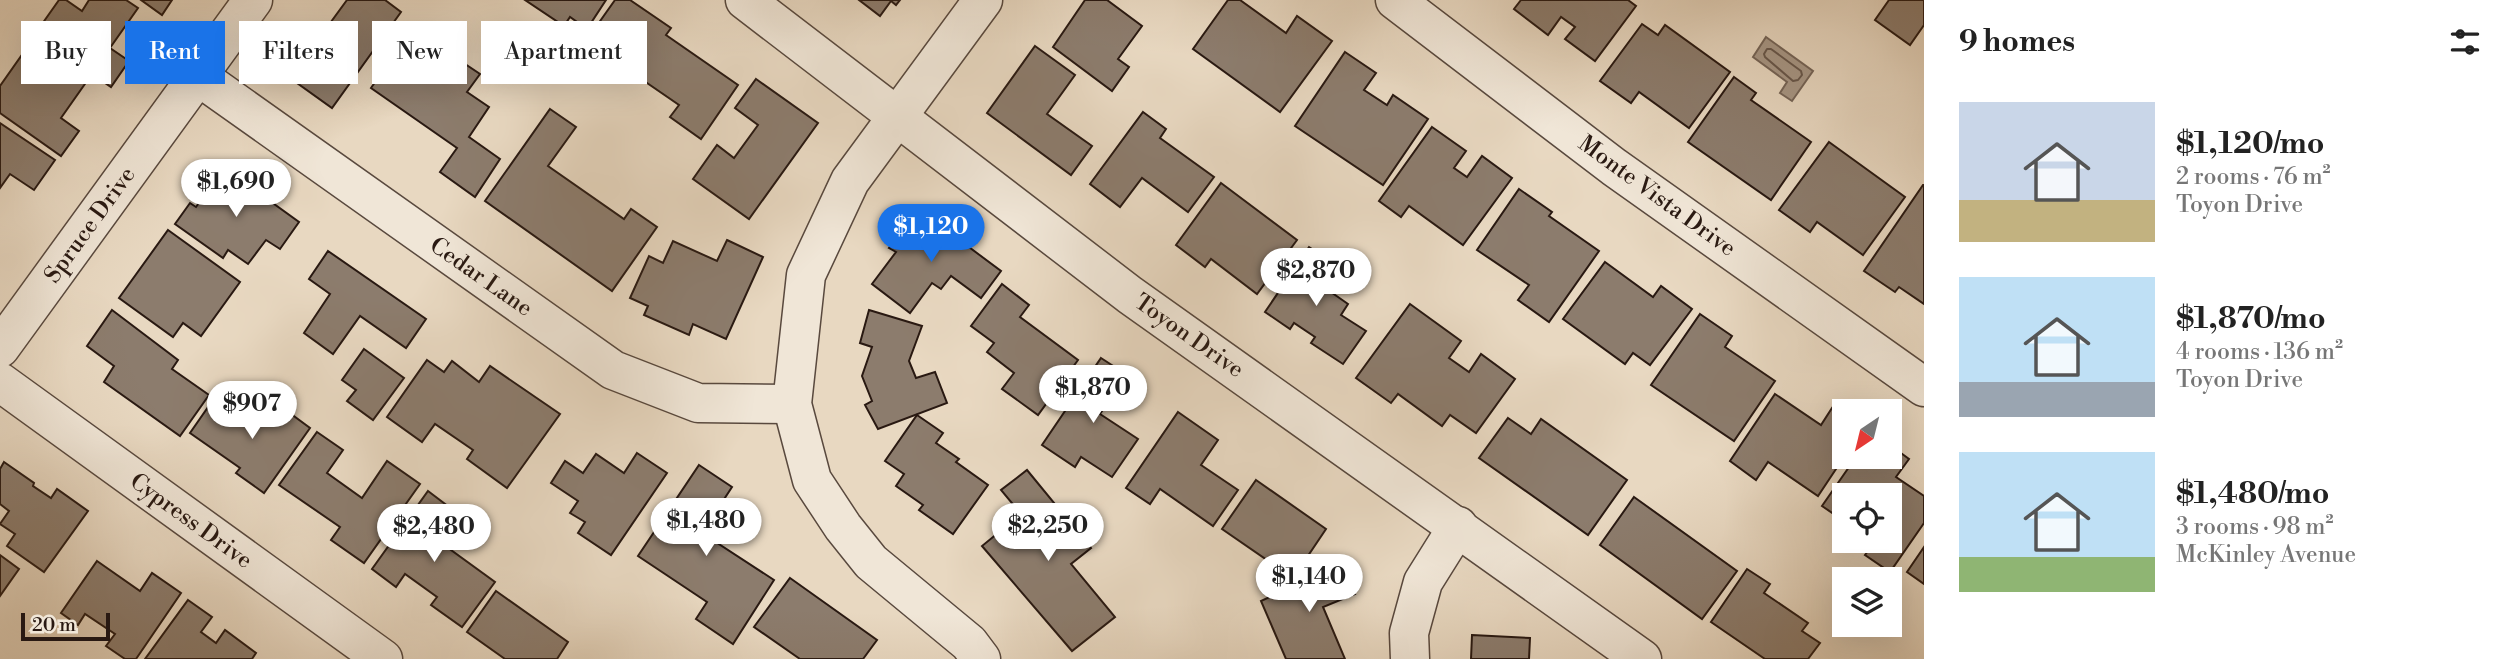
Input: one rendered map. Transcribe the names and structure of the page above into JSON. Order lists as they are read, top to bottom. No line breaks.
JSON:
{"streets":{"street":["Monte Vista Drive","Spruce Drive","Cedar Lane","Toyon Drive","Cypress Drive"]},"scale_bar":"20 m","north":"bottom left","page":{"heading":"9 homes","chip":["Buy","Rent","Filters","New","Apartment"],"list":[{"name":"$1,120/mo","note":"2 rooms · 76 m² · Toyon Drive"},{"name":"$1,870/mo","note":"4 rooms · 136 m² · Toyon Drive"},{"name":"$1,480/mo","note":"3 rooms · 98 m² · McKinley Avenue"}],"price":["$1,690","$1,120","$2,870","$1,870","$907","$1,480","$2,250","$2,480","$1,140"],"scale":"20 m"}}
